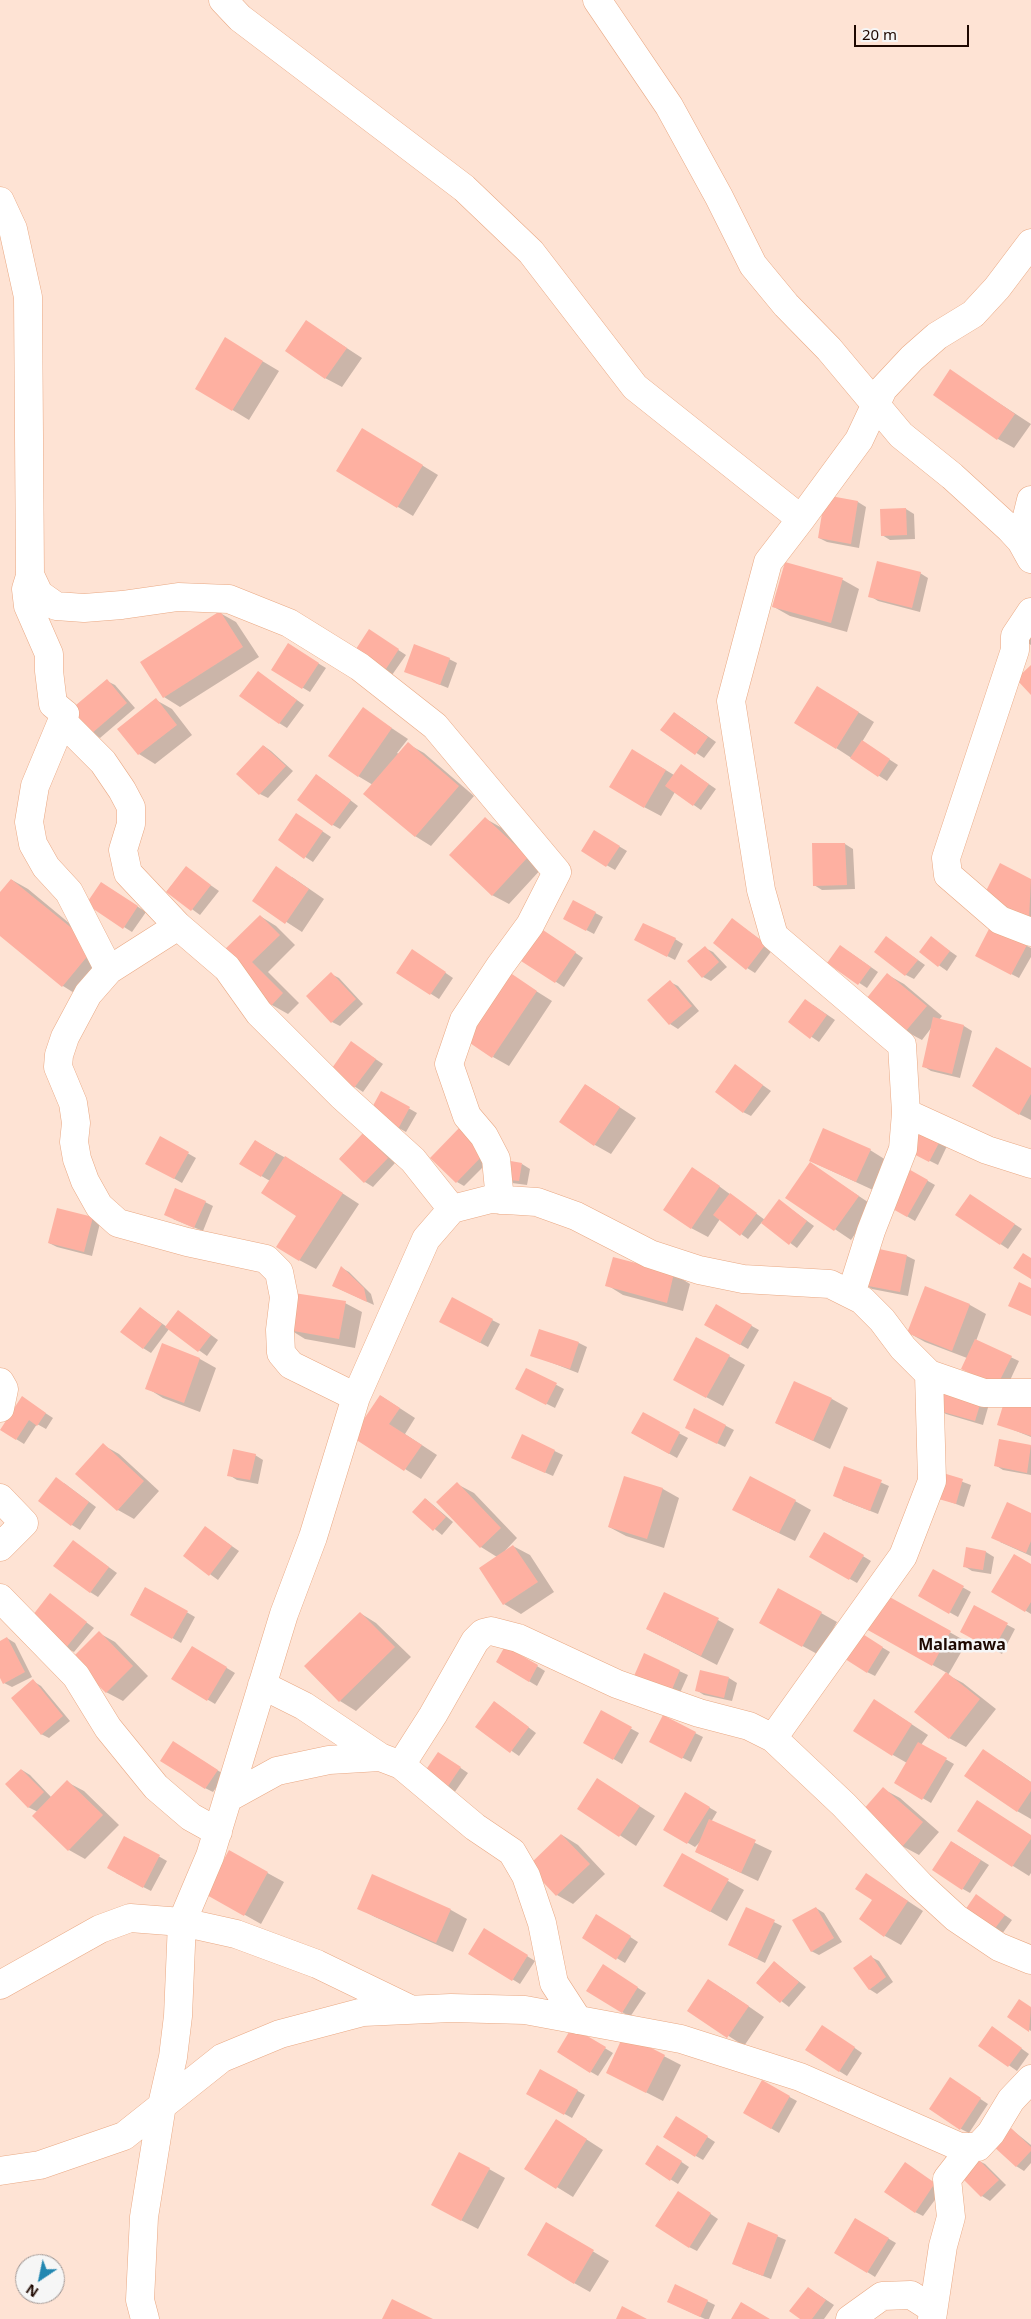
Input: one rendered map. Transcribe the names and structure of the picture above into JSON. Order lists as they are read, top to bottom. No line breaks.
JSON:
{"districts":["Malamawa"],"scale_bar":"20 m","north":"bottom left"}
